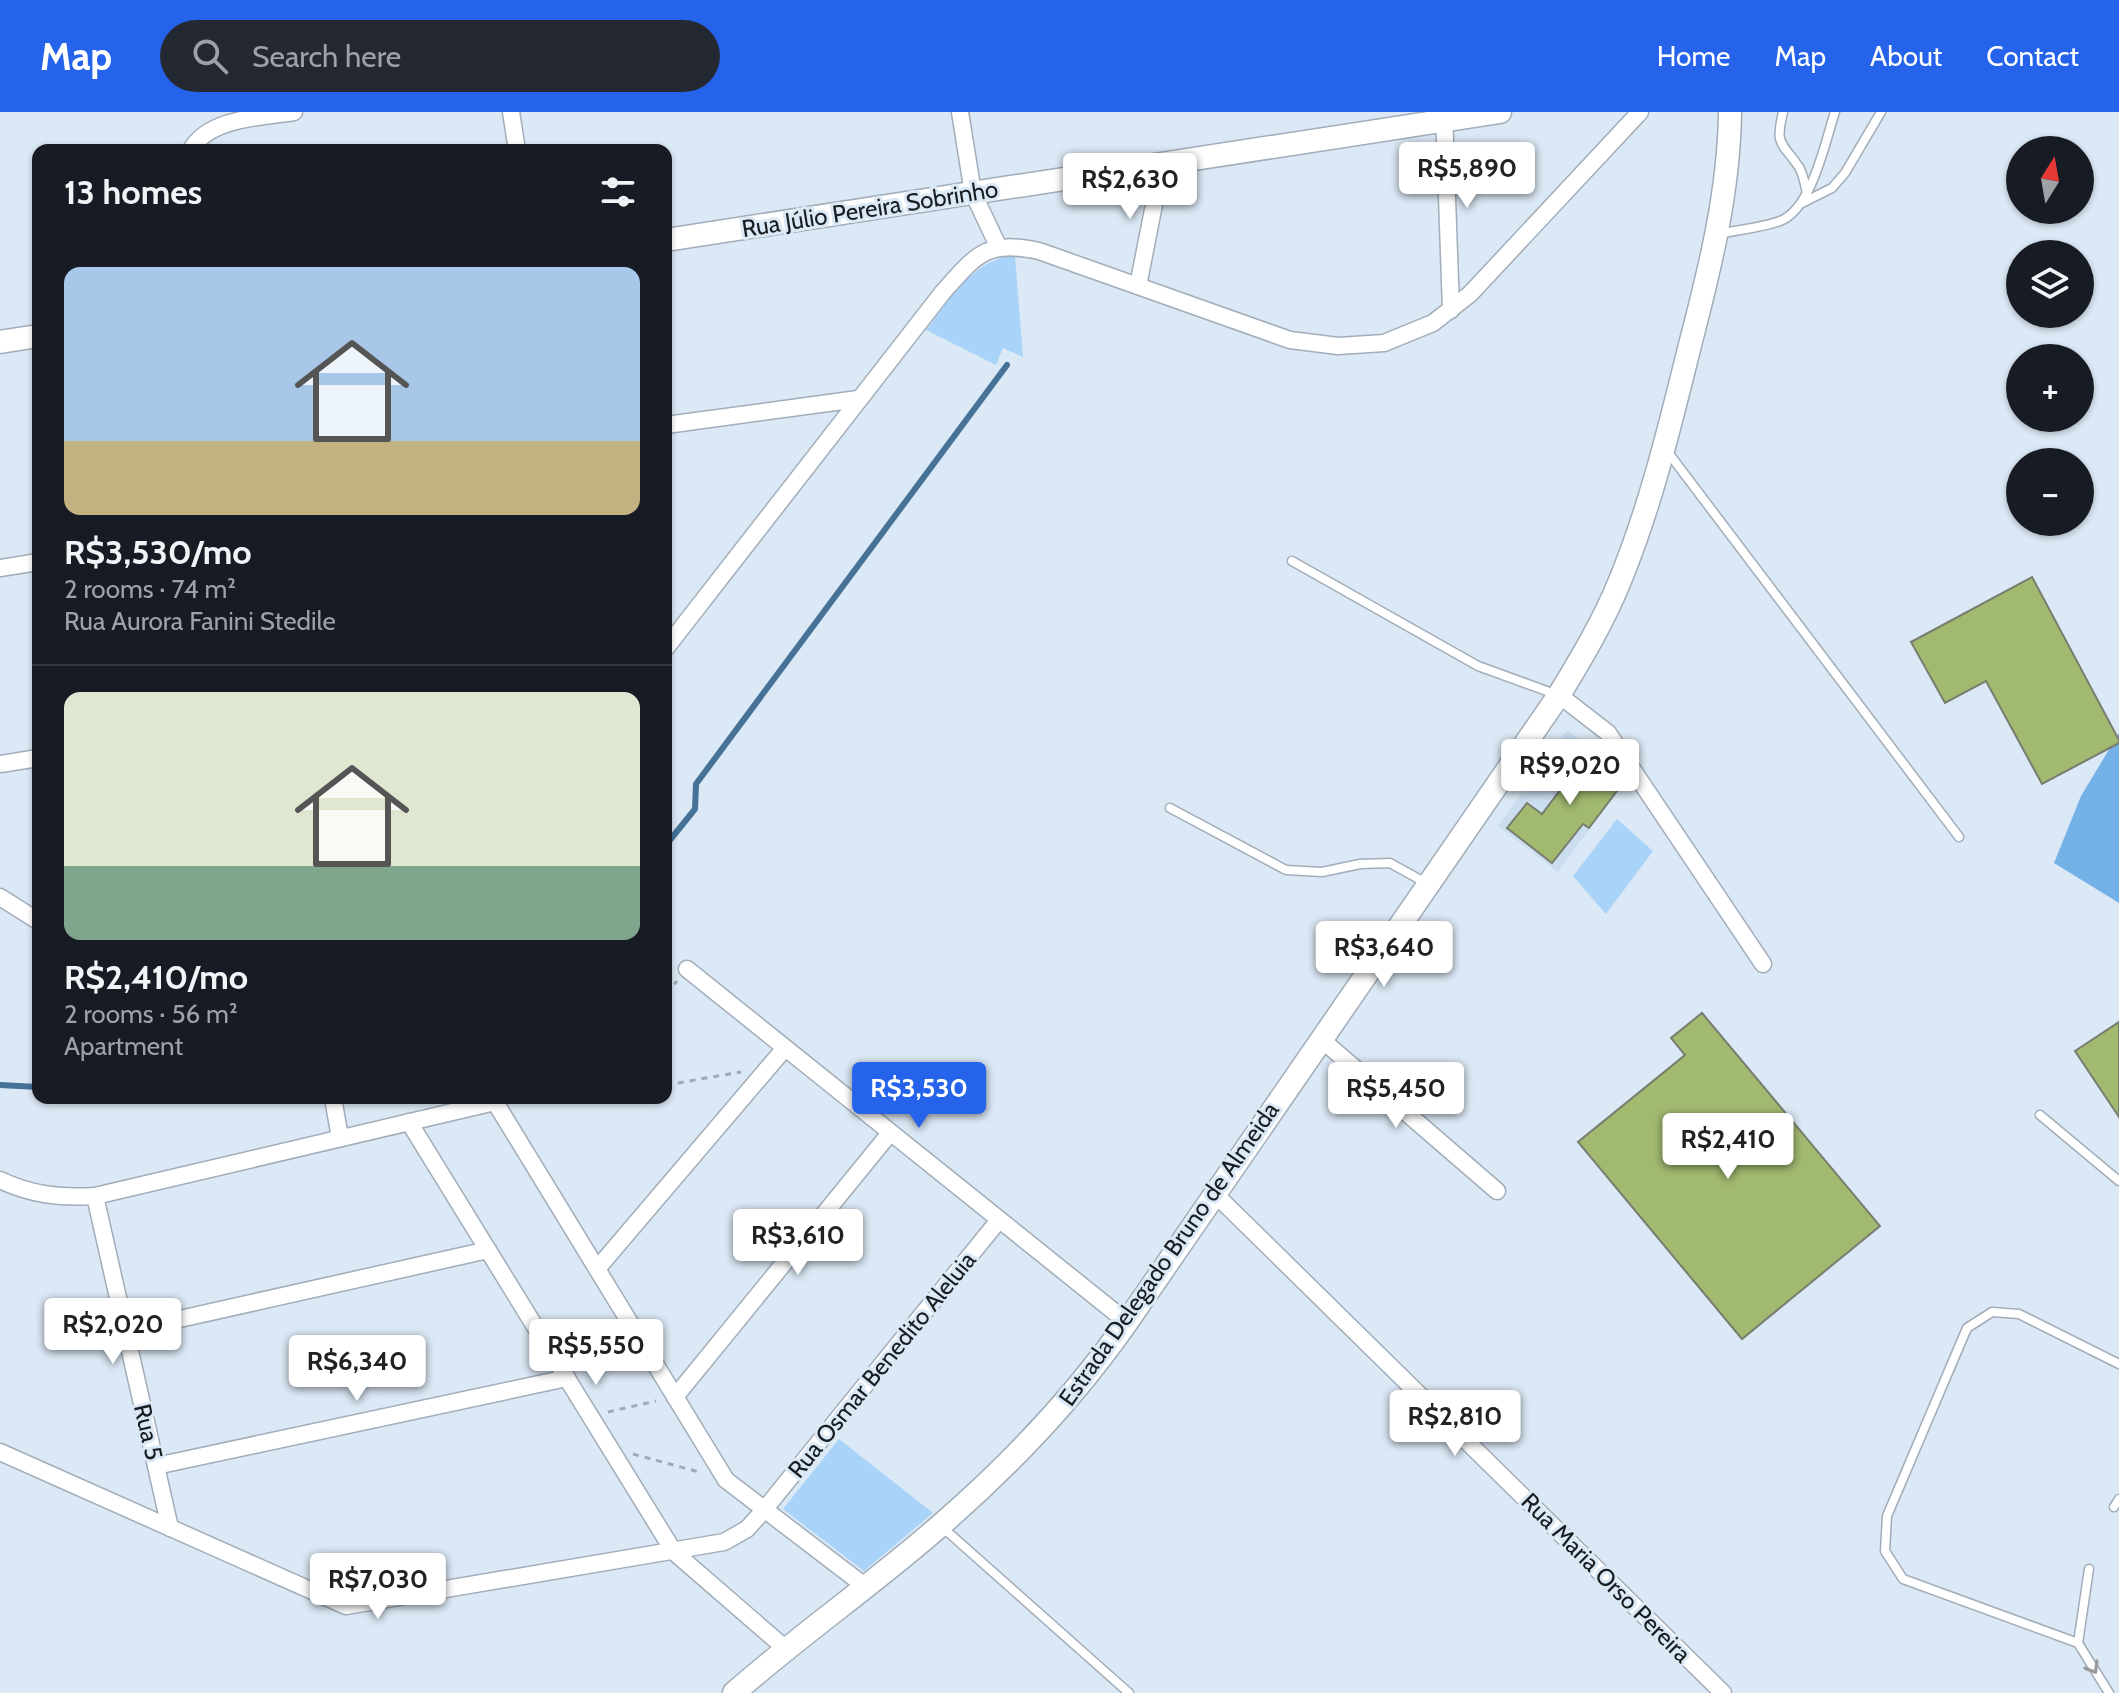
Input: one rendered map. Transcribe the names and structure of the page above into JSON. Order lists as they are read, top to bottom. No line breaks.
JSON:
{"streets":{"main road":["Rua Júlio Pereira Sobrinho","Estrada Delegado Bruno de Almeida"],"street":["Rua Osmar Benedito Aleluia","Rua 5","Rua Maria Orso Pereira"]},"crossings":[["Estrada Delegado Bruno de Almeida","Rua Maria Orso Pereira"],["Rua Osmar Benedito Aleluia","Rua 5"]],"north":"top","page":{"header":"Map","search":"Search here","nav":["Home","Map","About","Contact"],"map_buttons":["+","−"],"price":["R$5,890","R$2,630","R$9,020","R$3,640","R$3,530","R$5,450","R$2,410","R$3,610","R$2,020","R$5,550","R$6,340","R$2,810","R$7,030"],"heading":"13 homes","list":[{"name":"R$3,530/mo","note":"2 rooms · 74 m² · Rua Aurora Fanini Stedile"},{"name":"R$2,410/mo","note":"2 rooms · 56 m² · Apartment"}]}}
